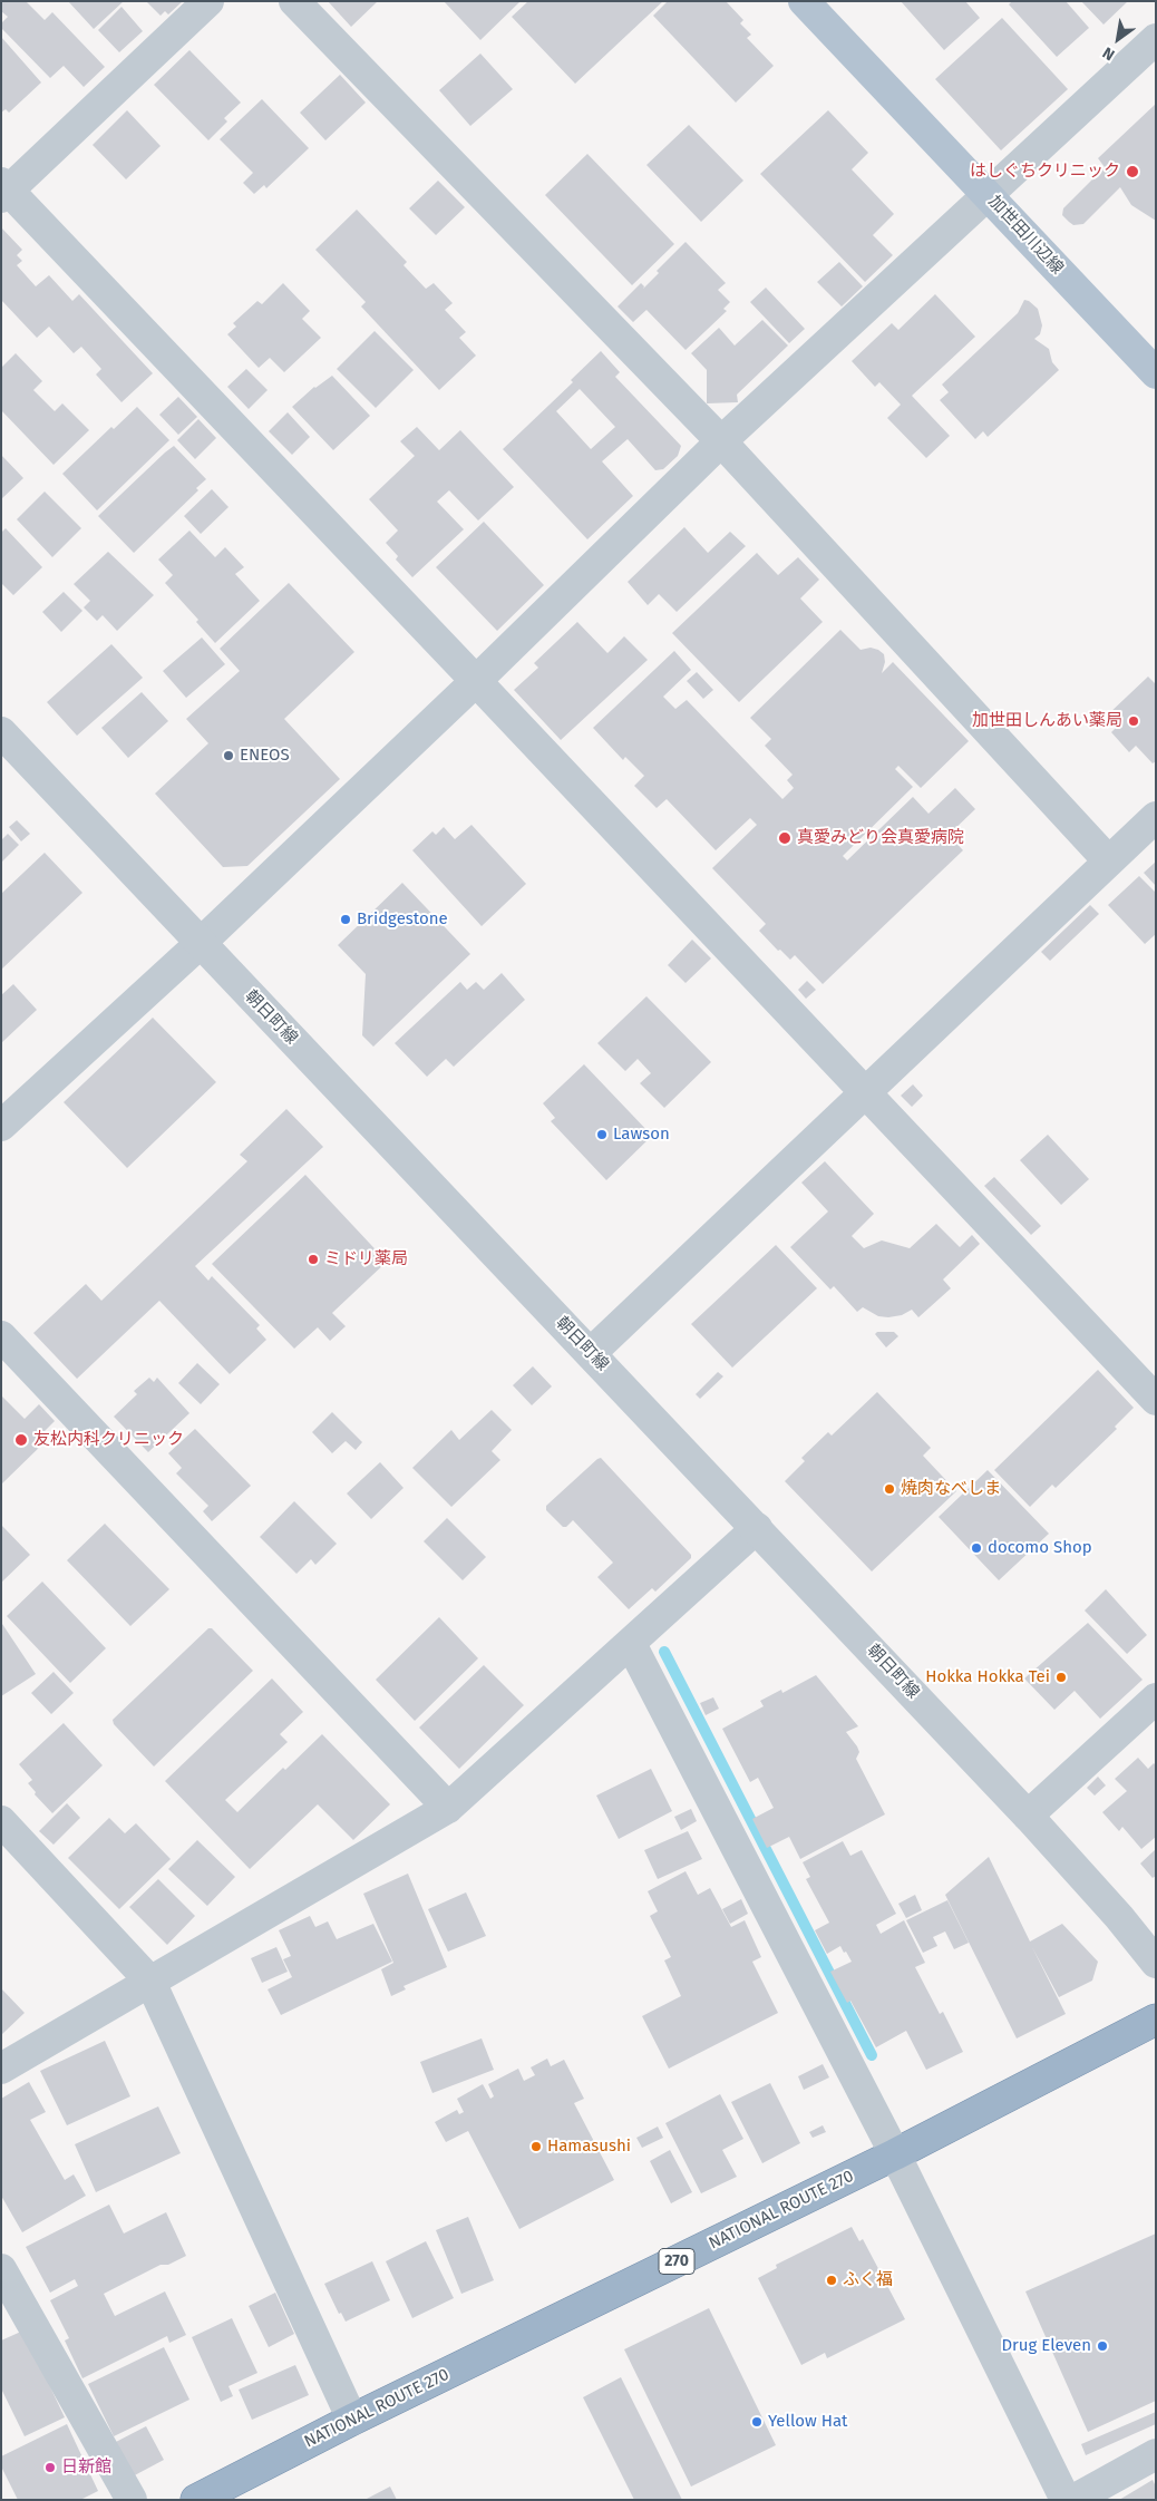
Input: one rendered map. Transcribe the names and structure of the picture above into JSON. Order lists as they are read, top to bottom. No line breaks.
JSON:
{"streets":{"highway":["NATIONAL ROUTE 270","270"],"main road":["加世田川辺線"],"street":["朝日町線"]},"places":["はしぐちクリニック","加世田しんあい薬局","ENEOS","真愛みどり会真愛病院","Bridgestone","Lawson","ミドリ薬局","友松内科クリニック","焼肉なべしま","docomo Shop","Hokka Hokka Tei","Hamasushi","ふく福","Drug Eleven","Yellow Hat","日新館"],"north":"bottom left"}
